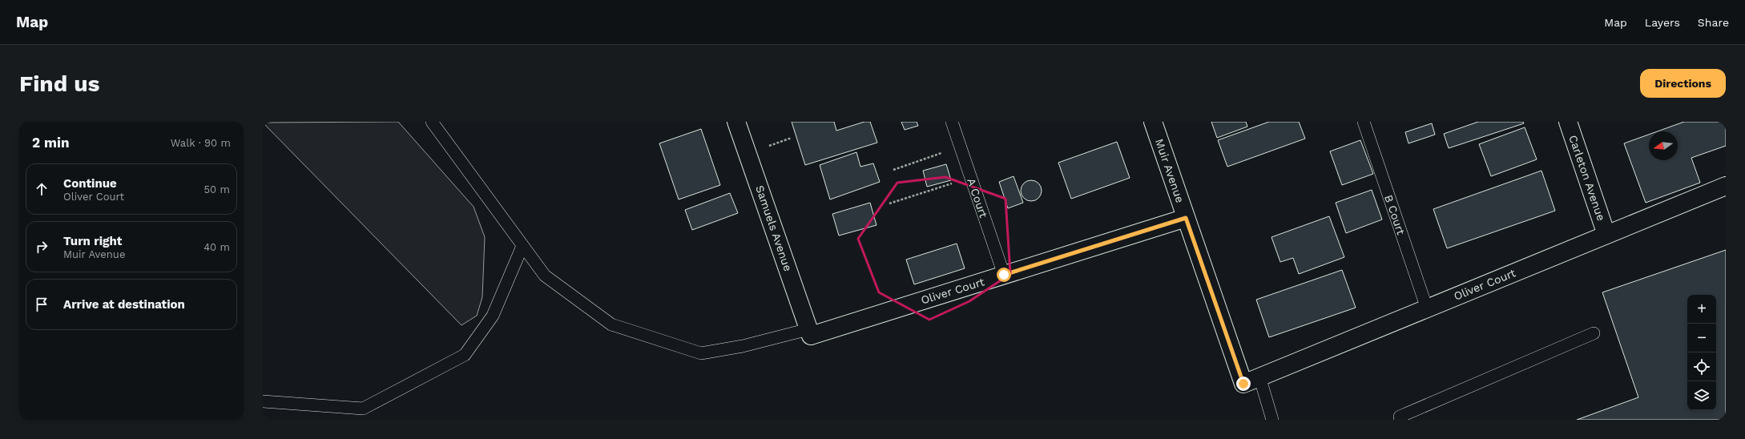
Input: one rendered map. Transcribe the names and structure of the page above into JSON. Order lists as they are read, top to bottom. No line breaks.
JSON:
{"streets":{"street":["Muir Avenue","Carleton Avenue","Samuels Avenue","Oliver Court"],"lane":["A Court","B Court"]},"crossings":[["Muir Avenue","Oliver Court"],["Carleton Avenue","Oliver Court"],["A Court","Oliver Court"],["B Court","Oliver Court"],["Samuels Avenue","Oliver Court"]],"north":"left","page":{"header":"Map","nav":["Map","Layers","Share"],"buttons":"Directions","title":"Find us","heading":["2 min","Walk · 90 m"],"list":[["Continue","Oliver Court","50 m"],["Turn right","Muir Avenue","40 m"],"Arrive at destination"],"map_buttons":["+","−"]}}
